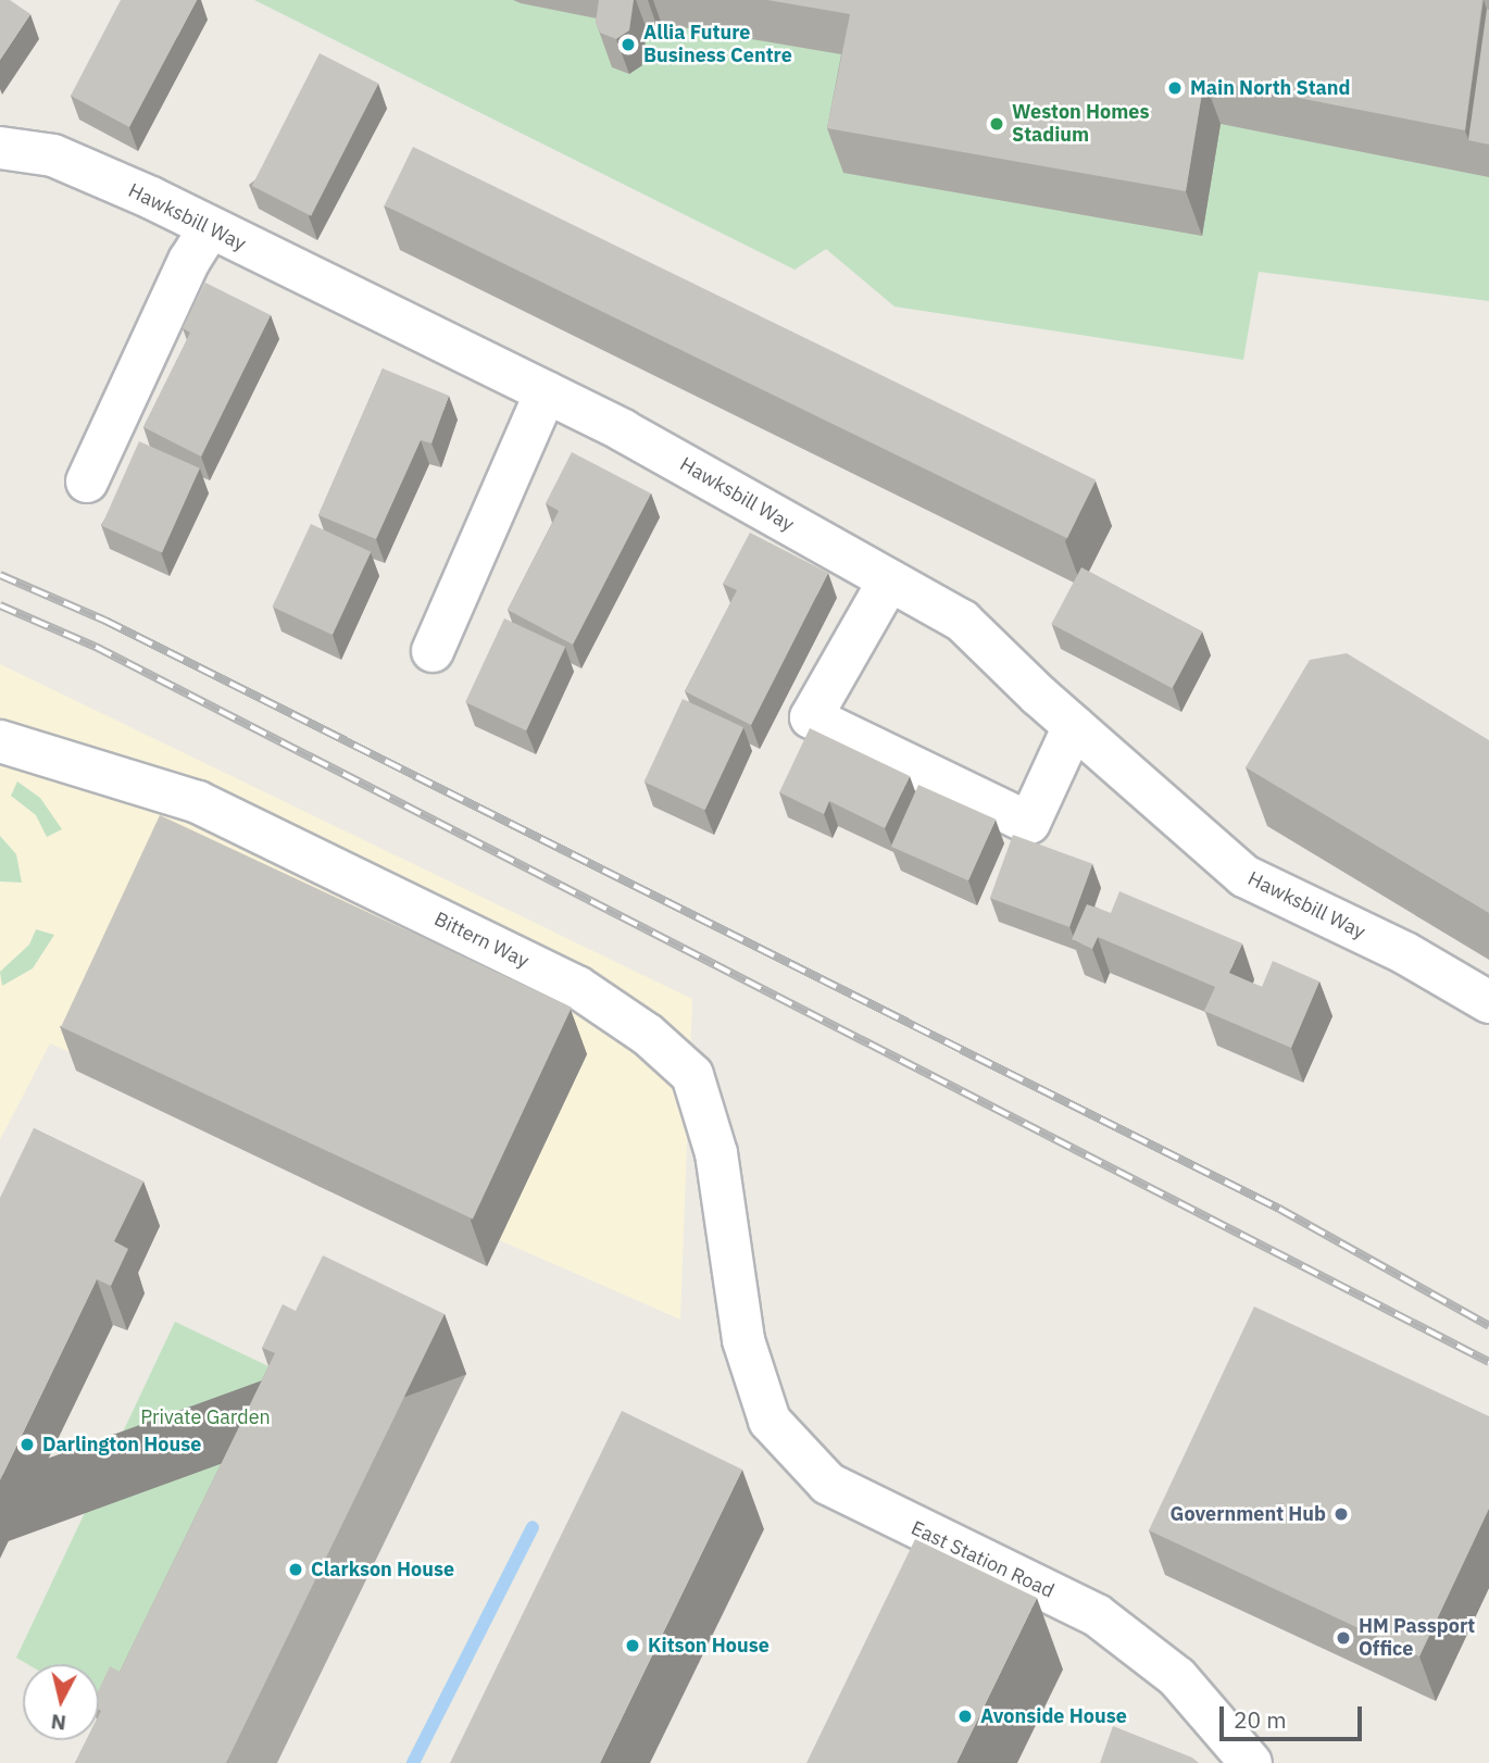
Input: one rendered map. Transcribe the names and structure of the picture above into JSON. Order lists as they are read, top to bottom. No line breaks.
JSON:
{"streets":{"street":["Hawksbill Way","Bittern Way","East Station Road"]},"crossings":[["Bittern Way","East Station Road"]],"parks":["Private Garden"],"places":["Allia Future Business Centre","Main North Stand","Weston Homes Stadium","Darlington House","Government Hub","Clarkson House","HM Passport Office","Kitson House","Avonside House"],"scale_bar":"20 m","north":"bottom"}
